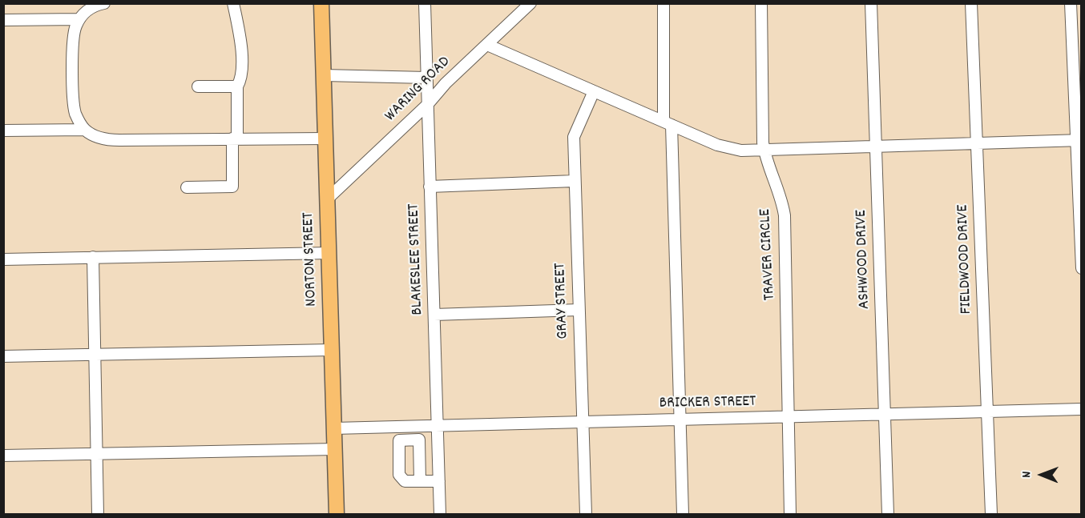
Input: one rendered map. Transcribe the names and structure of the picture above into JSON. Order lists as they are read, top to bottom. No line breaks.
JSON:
{"streets":{"main road":["NORTON STREET"],"street":["WARING ROAD","TRAVER CIRCLE","BLAKESLEE STREET","ASHWOOD DRIVE","FIELDWOOD DRIVE","GRAY STREET","BRICKER STREET"]},"crossings":[["WARING ROAD","NORTON STREET"],["WARING ROAD","BLAKESLEE STREET"],["TRAVER CIRCLE","BRICKER STREET"],["NORTON STREET","BRICKER STREET"],["BLAKESLEE STREET","BRICKER STREET"],["ASHWOOD DRIVE","BRICKER STREET"],["FIELDWOOD DRIVE","BRICKER STREET"],["GRAY STREET","BRICKER STREET"]],"north":"left"}
